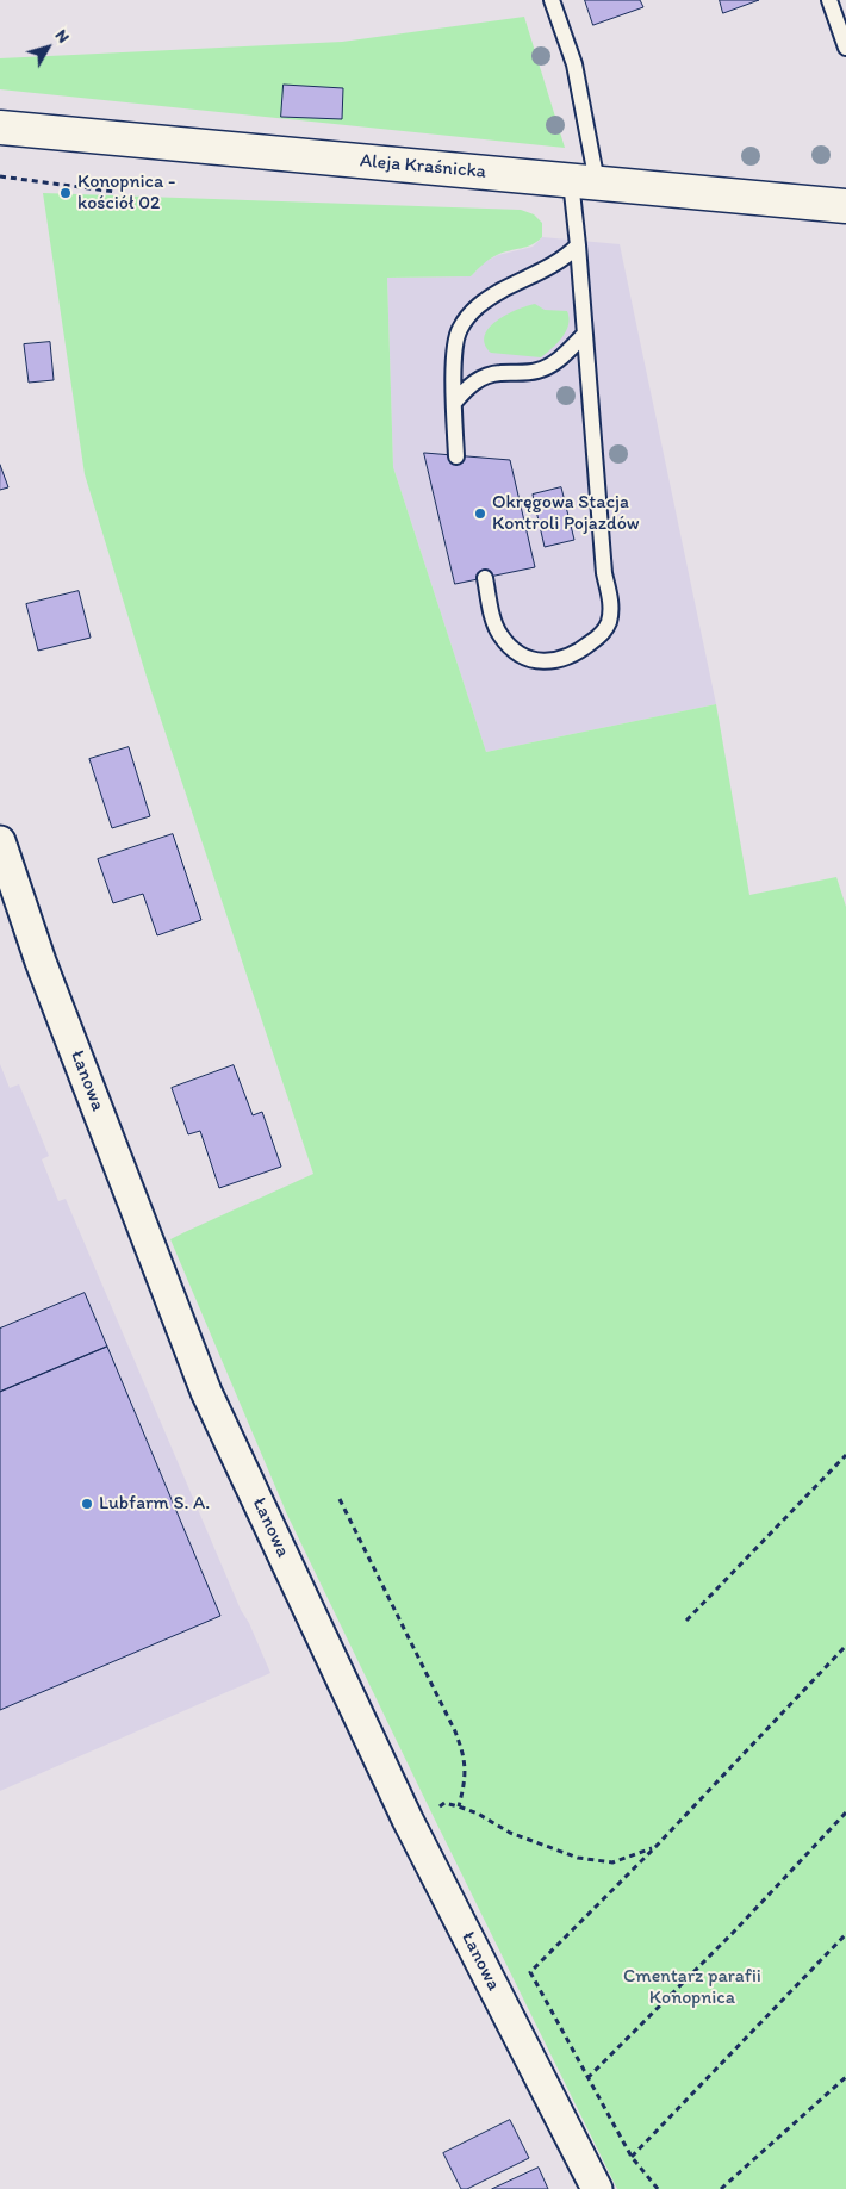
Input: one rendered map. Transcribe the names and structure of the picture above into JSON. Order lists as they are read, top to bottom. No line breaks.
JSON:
{"streets":{"main road":["Aleja Kraśnicka"],"street":["Łanowa"]},"parks":["Cmentarz parafii Konopnica"],"places":["Konopnica - kościół 02","Okręgowa Stacja Kontroli Pojazdów","Lubfarm S. A."],"north":"top right"}
